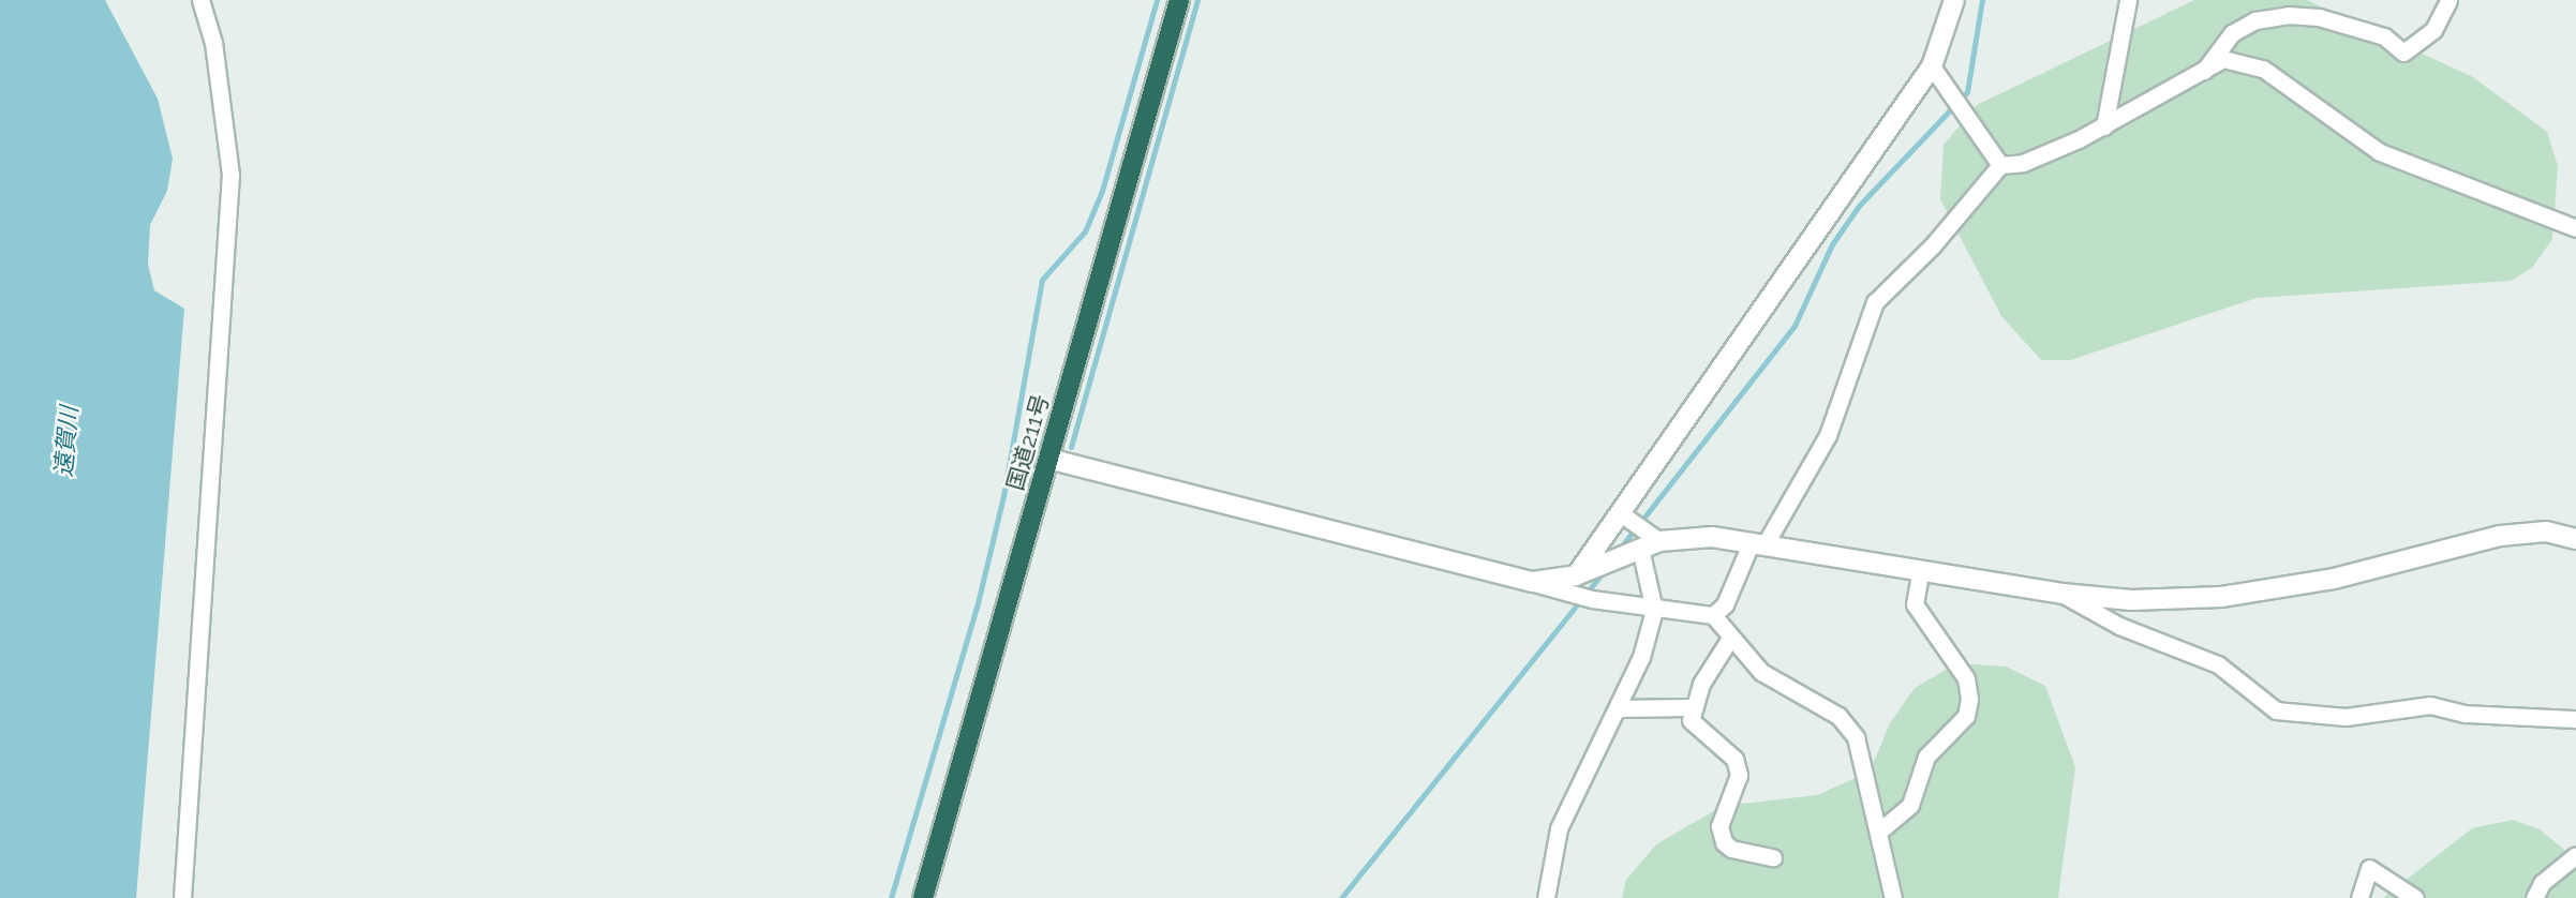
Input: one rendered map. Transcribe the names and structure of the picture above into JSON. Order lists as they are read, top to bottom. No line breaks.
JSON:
{"streets":{"highway":["国道211号"]},"water":["遠賀川"]}
